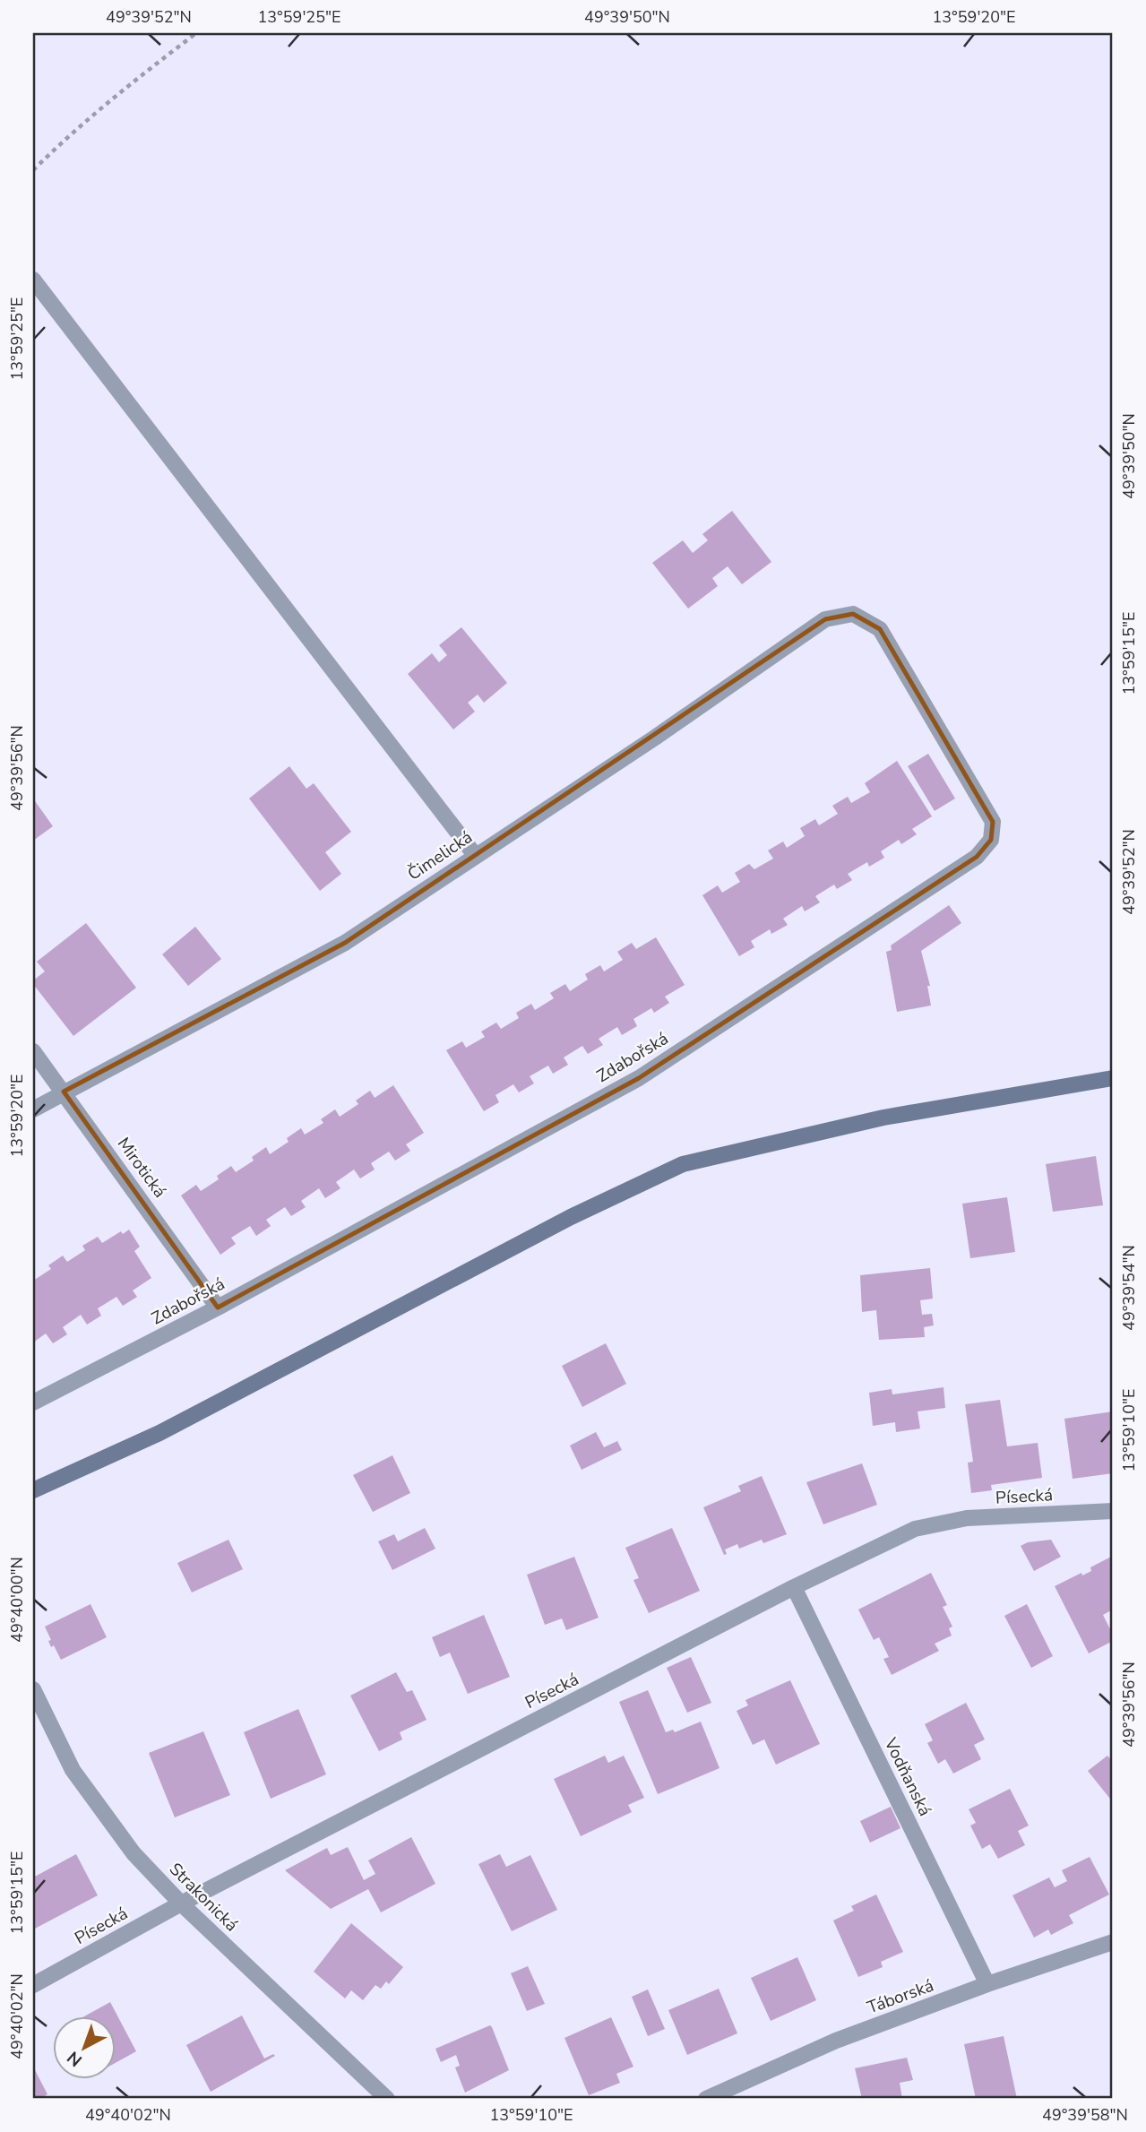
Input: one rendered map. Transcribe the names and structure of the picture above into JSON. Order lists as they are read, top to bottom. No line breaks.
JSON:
{"streets":{"street":["Čimelická","Zdabořská","Mirotická","Písecká","Vodňanská","Strakonická","Táborská"]},"crossings":[["Čimelická","Zdabořská"],["Čimelická","Mirotická"],["Zdabořská","Mirotická"],["Písecká","Vodňanská"],["Písecká","Strakonická"],["Vodňanská","Táborská"]],"north":"bottom left","coordinates":["49°39'52\"N","13°59'25\"E","49°39'50\"N","13°59'20\"E","13°59'15\"E","49°39'56\"N","49°39'54\"N","13°59'10\"E","49°40'00\"N","49°40'02\"N","49°39'58\"N"]}
